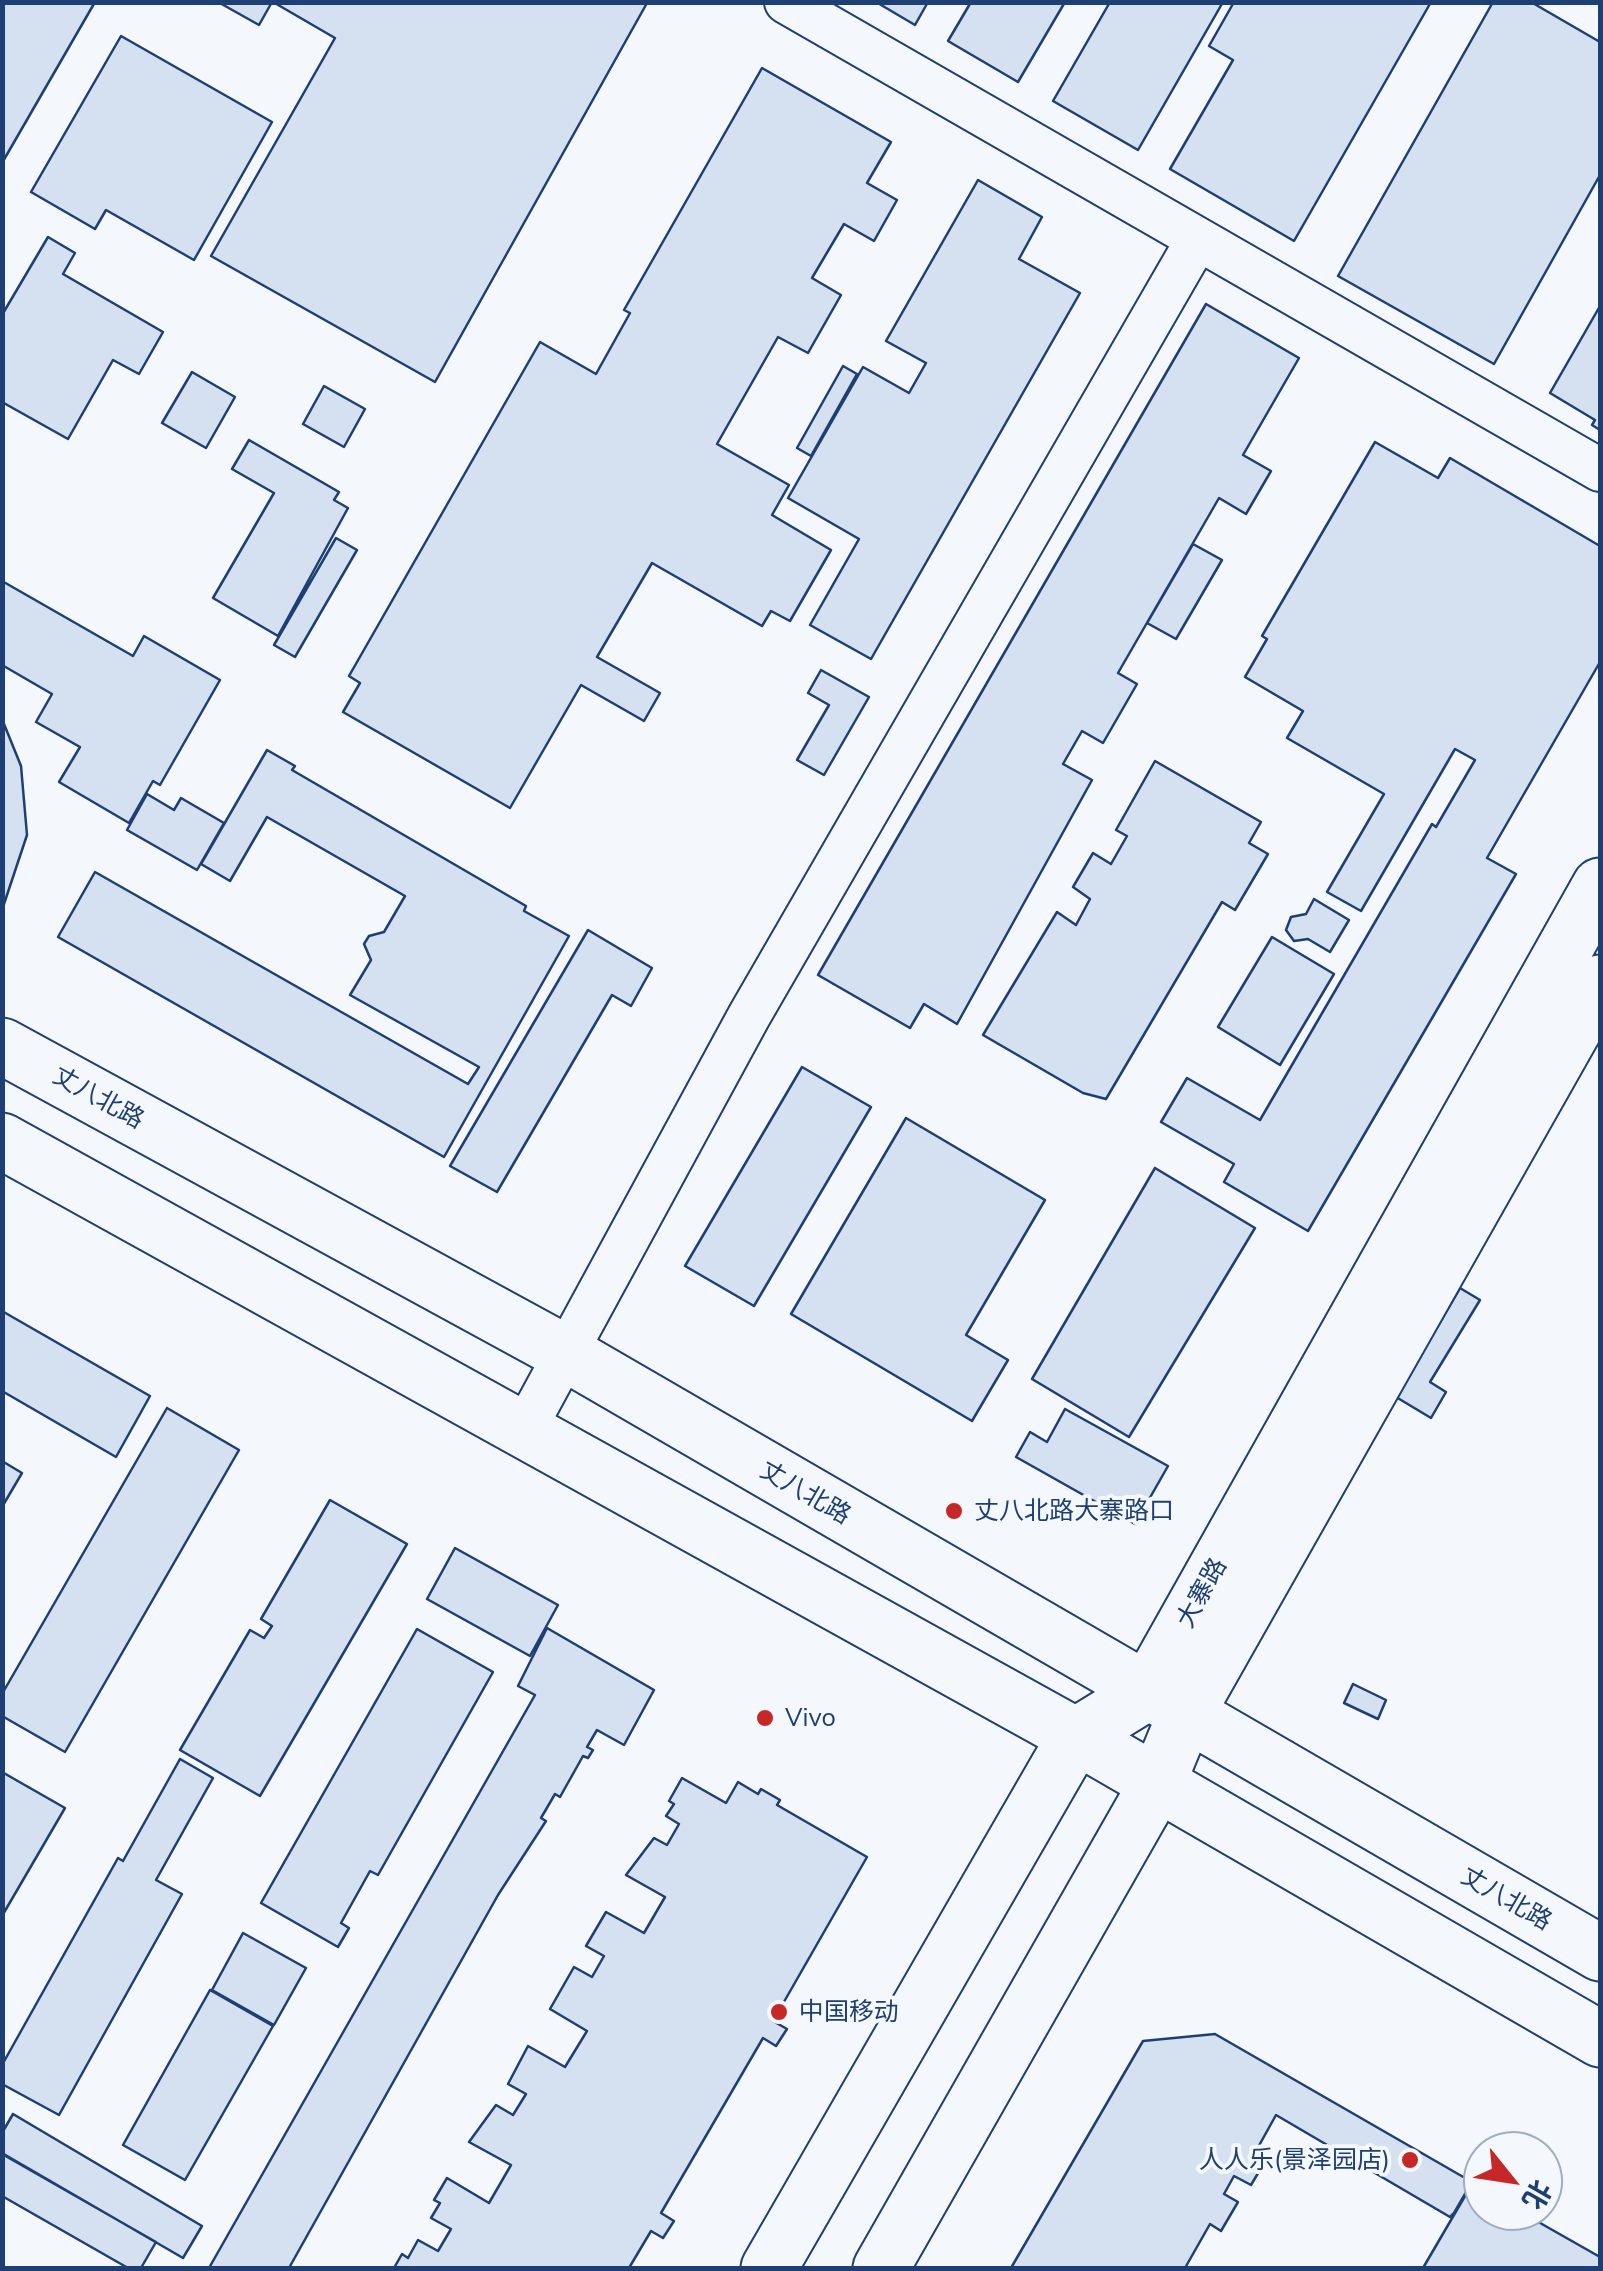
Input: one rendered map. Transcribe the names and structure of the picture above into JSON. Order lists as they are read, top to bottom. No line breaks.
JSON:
{"streets":{"main road":["丈八北路","大寨路"]},"crossings":[["丈八北路","大寨路"]],"places":["丈八北路大寨路口","Vivo","中国移动","人人乐(景泽园店)"],"north":"bottom right"}
